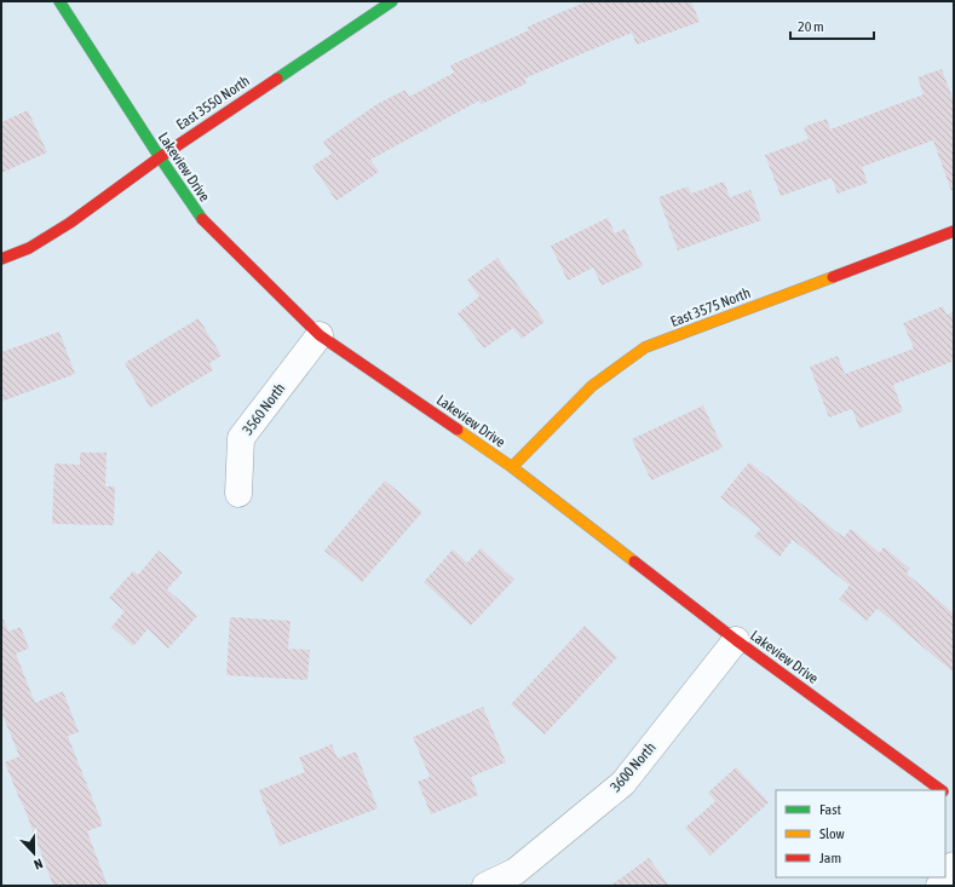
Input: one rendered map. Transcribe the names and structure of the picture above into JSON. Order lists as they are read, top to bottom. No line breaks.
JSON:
{"streets":{"street":["East 3550 North","Lakeview Drive","East 3575 North","3560 North","3600 North"]},"crossings":[["East 3550 North","Lakeview Drive"],["Lakeview Drive","East 3575 North"],["Lakeview Drive","3560 North"],["Lakeview Drive","3600 North"]],"legend":["Fast","Slow","Jam"],"scale_bar":"20 m","north":"bottom"}
